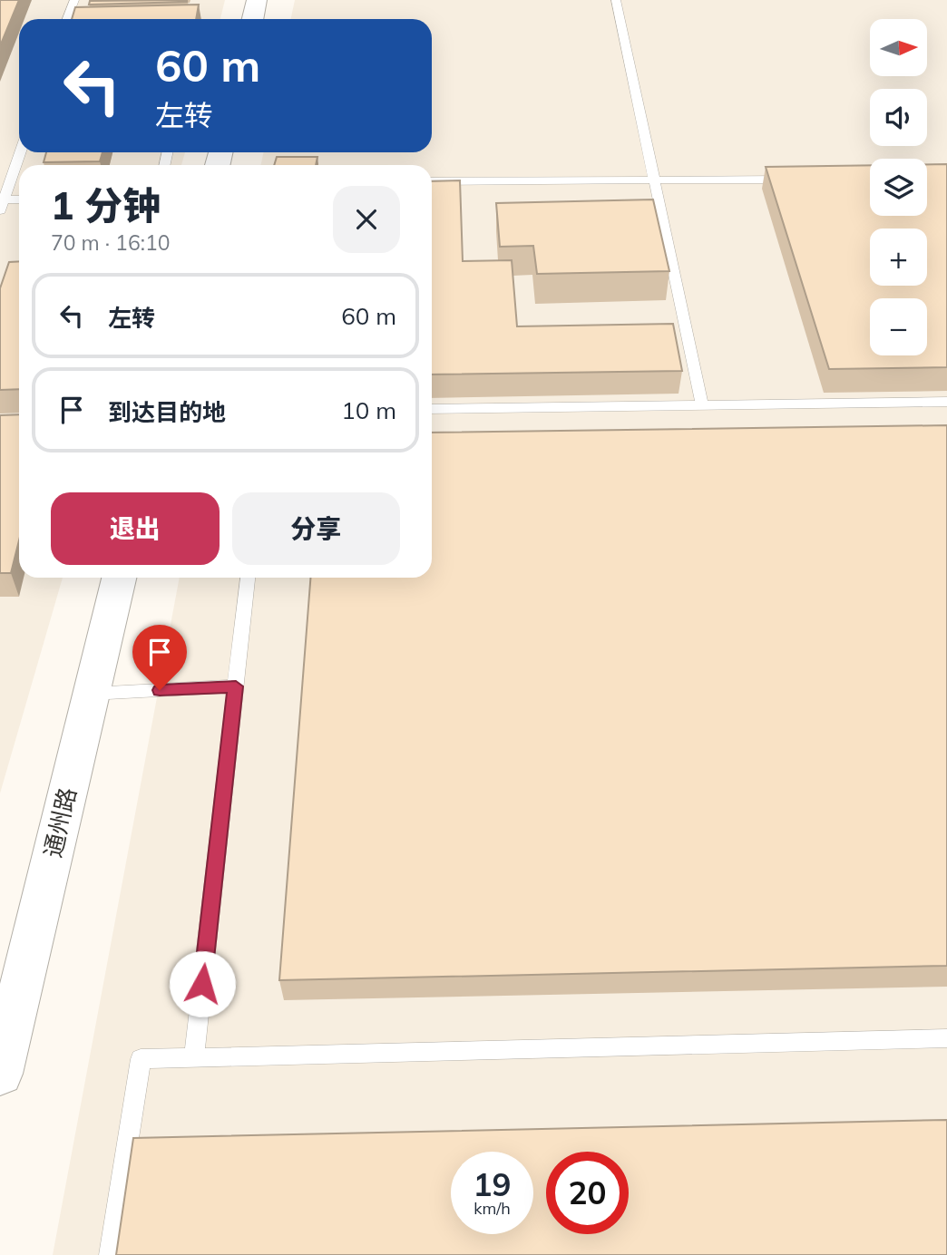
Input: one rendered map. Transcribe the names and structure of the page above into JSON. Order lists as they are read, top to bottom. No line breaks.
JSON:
{"streets":{"street":["通州路"]},"north":"right","page":{"map_buttons":["+","−"],"turn":["60 m","左转"],"heading":["1 分钟","70 m · 16:10"],"list":[{"name":"左转","value":"60 m"},{"name":"到达目的地","value":"10 m"}],"buttons":["退出","分享"],"speed":"19 km/h","limit":"20"}}
